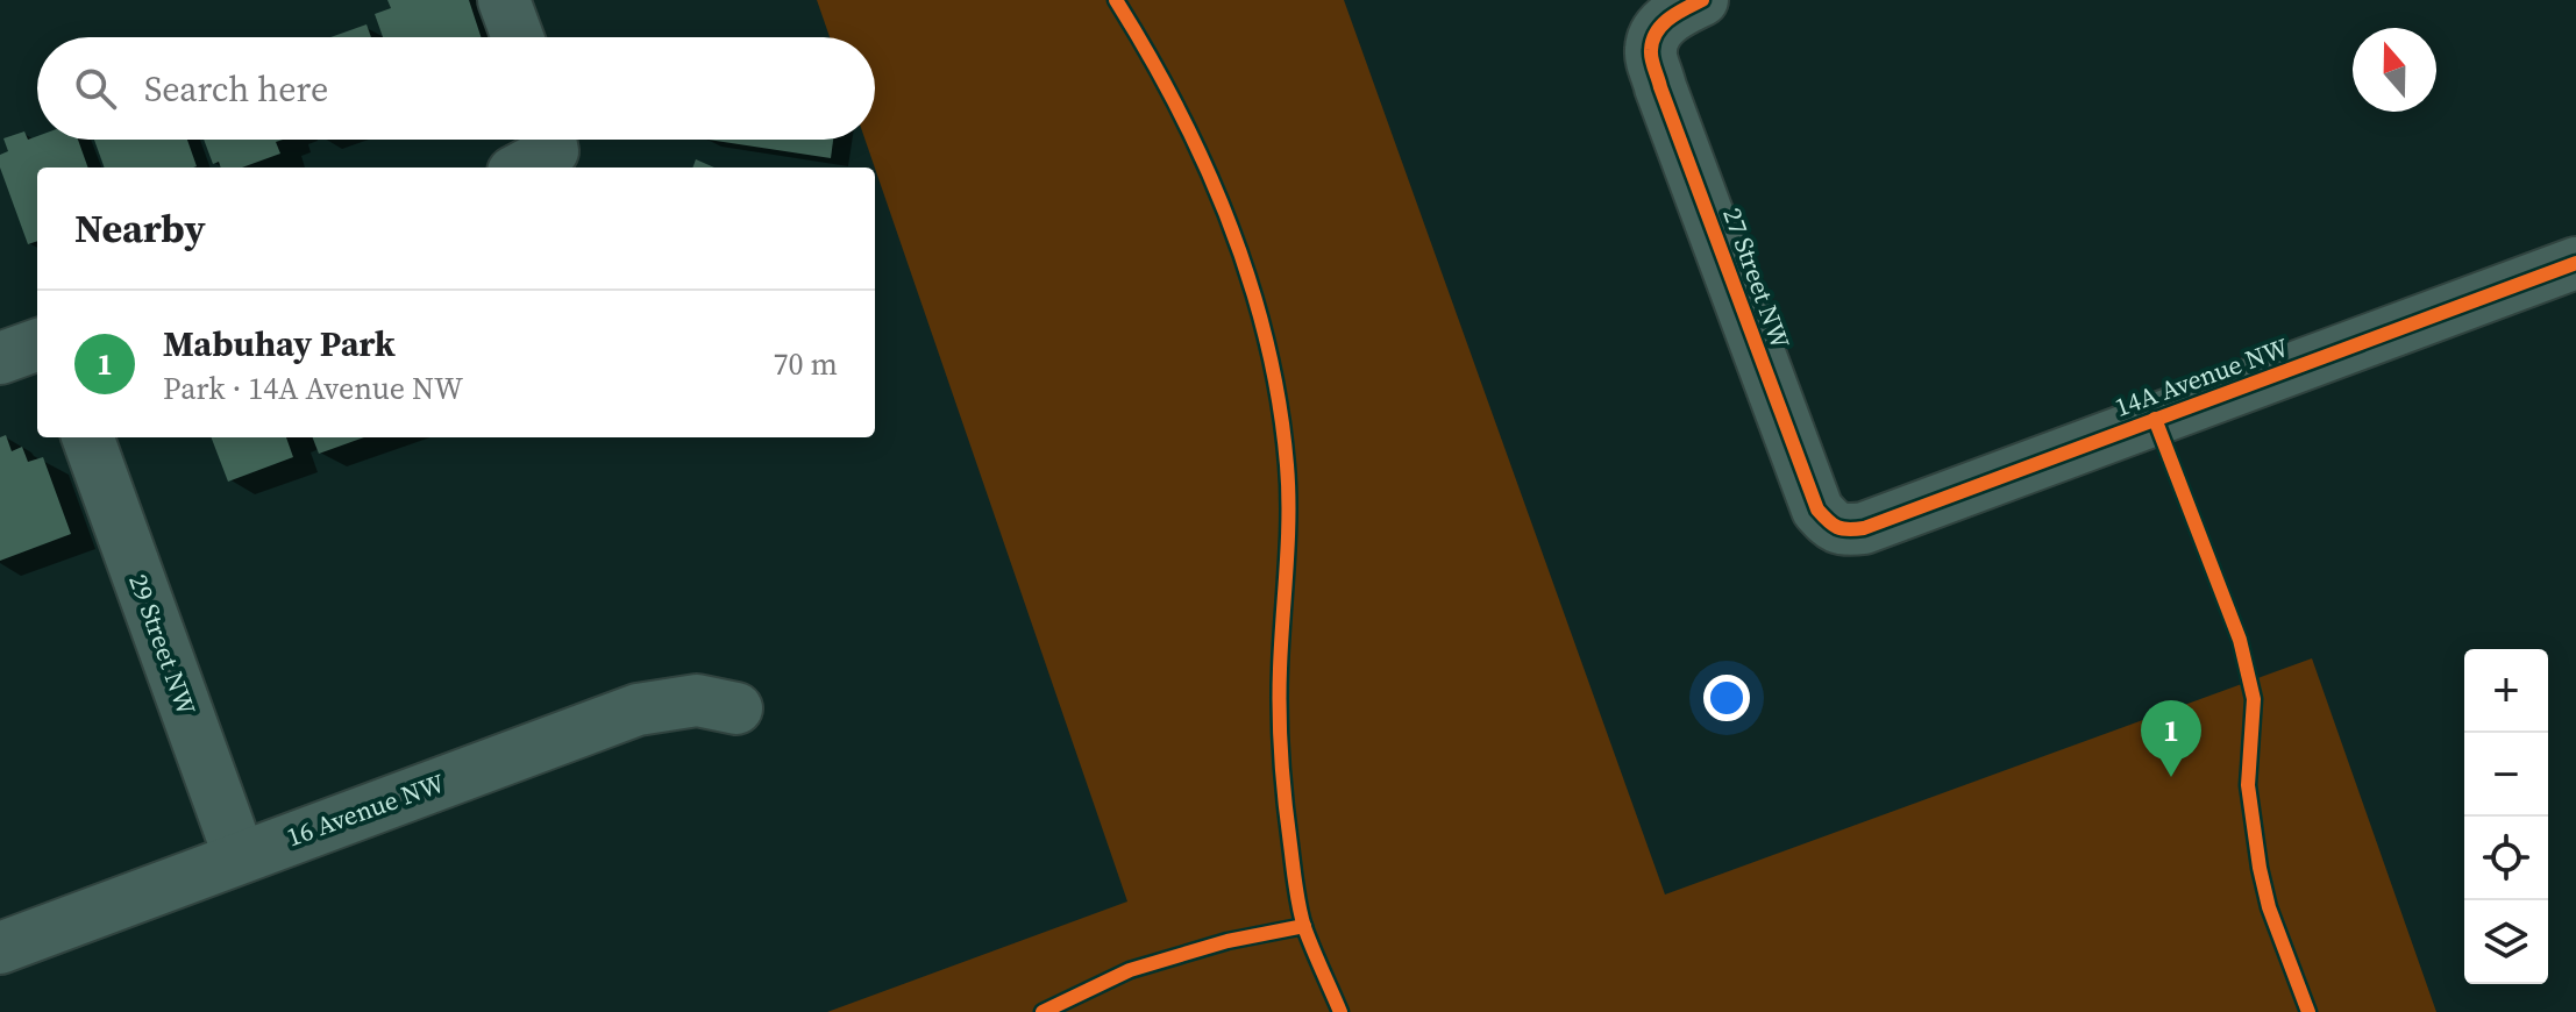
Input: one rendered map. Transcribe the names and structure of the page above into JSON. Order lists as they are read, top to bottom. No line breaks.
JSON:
{"streets":{"street":["27 Street NW","14A Avenue NW","29 Street NW","16 Avenue NW"]},"crossings":[["27 Street NW","14A Avenue NW"],["29 Street NW","16 Avenue NW"]],"north":"top","page":{"search":"Search here","heading":"Nearby","list":[{"mark":"1","name":"Mabuhay Park","note":"Park · 14A Avenue NW","value":"70 m"}],"map_buttons":["+","−"],"pins":"1"}}
